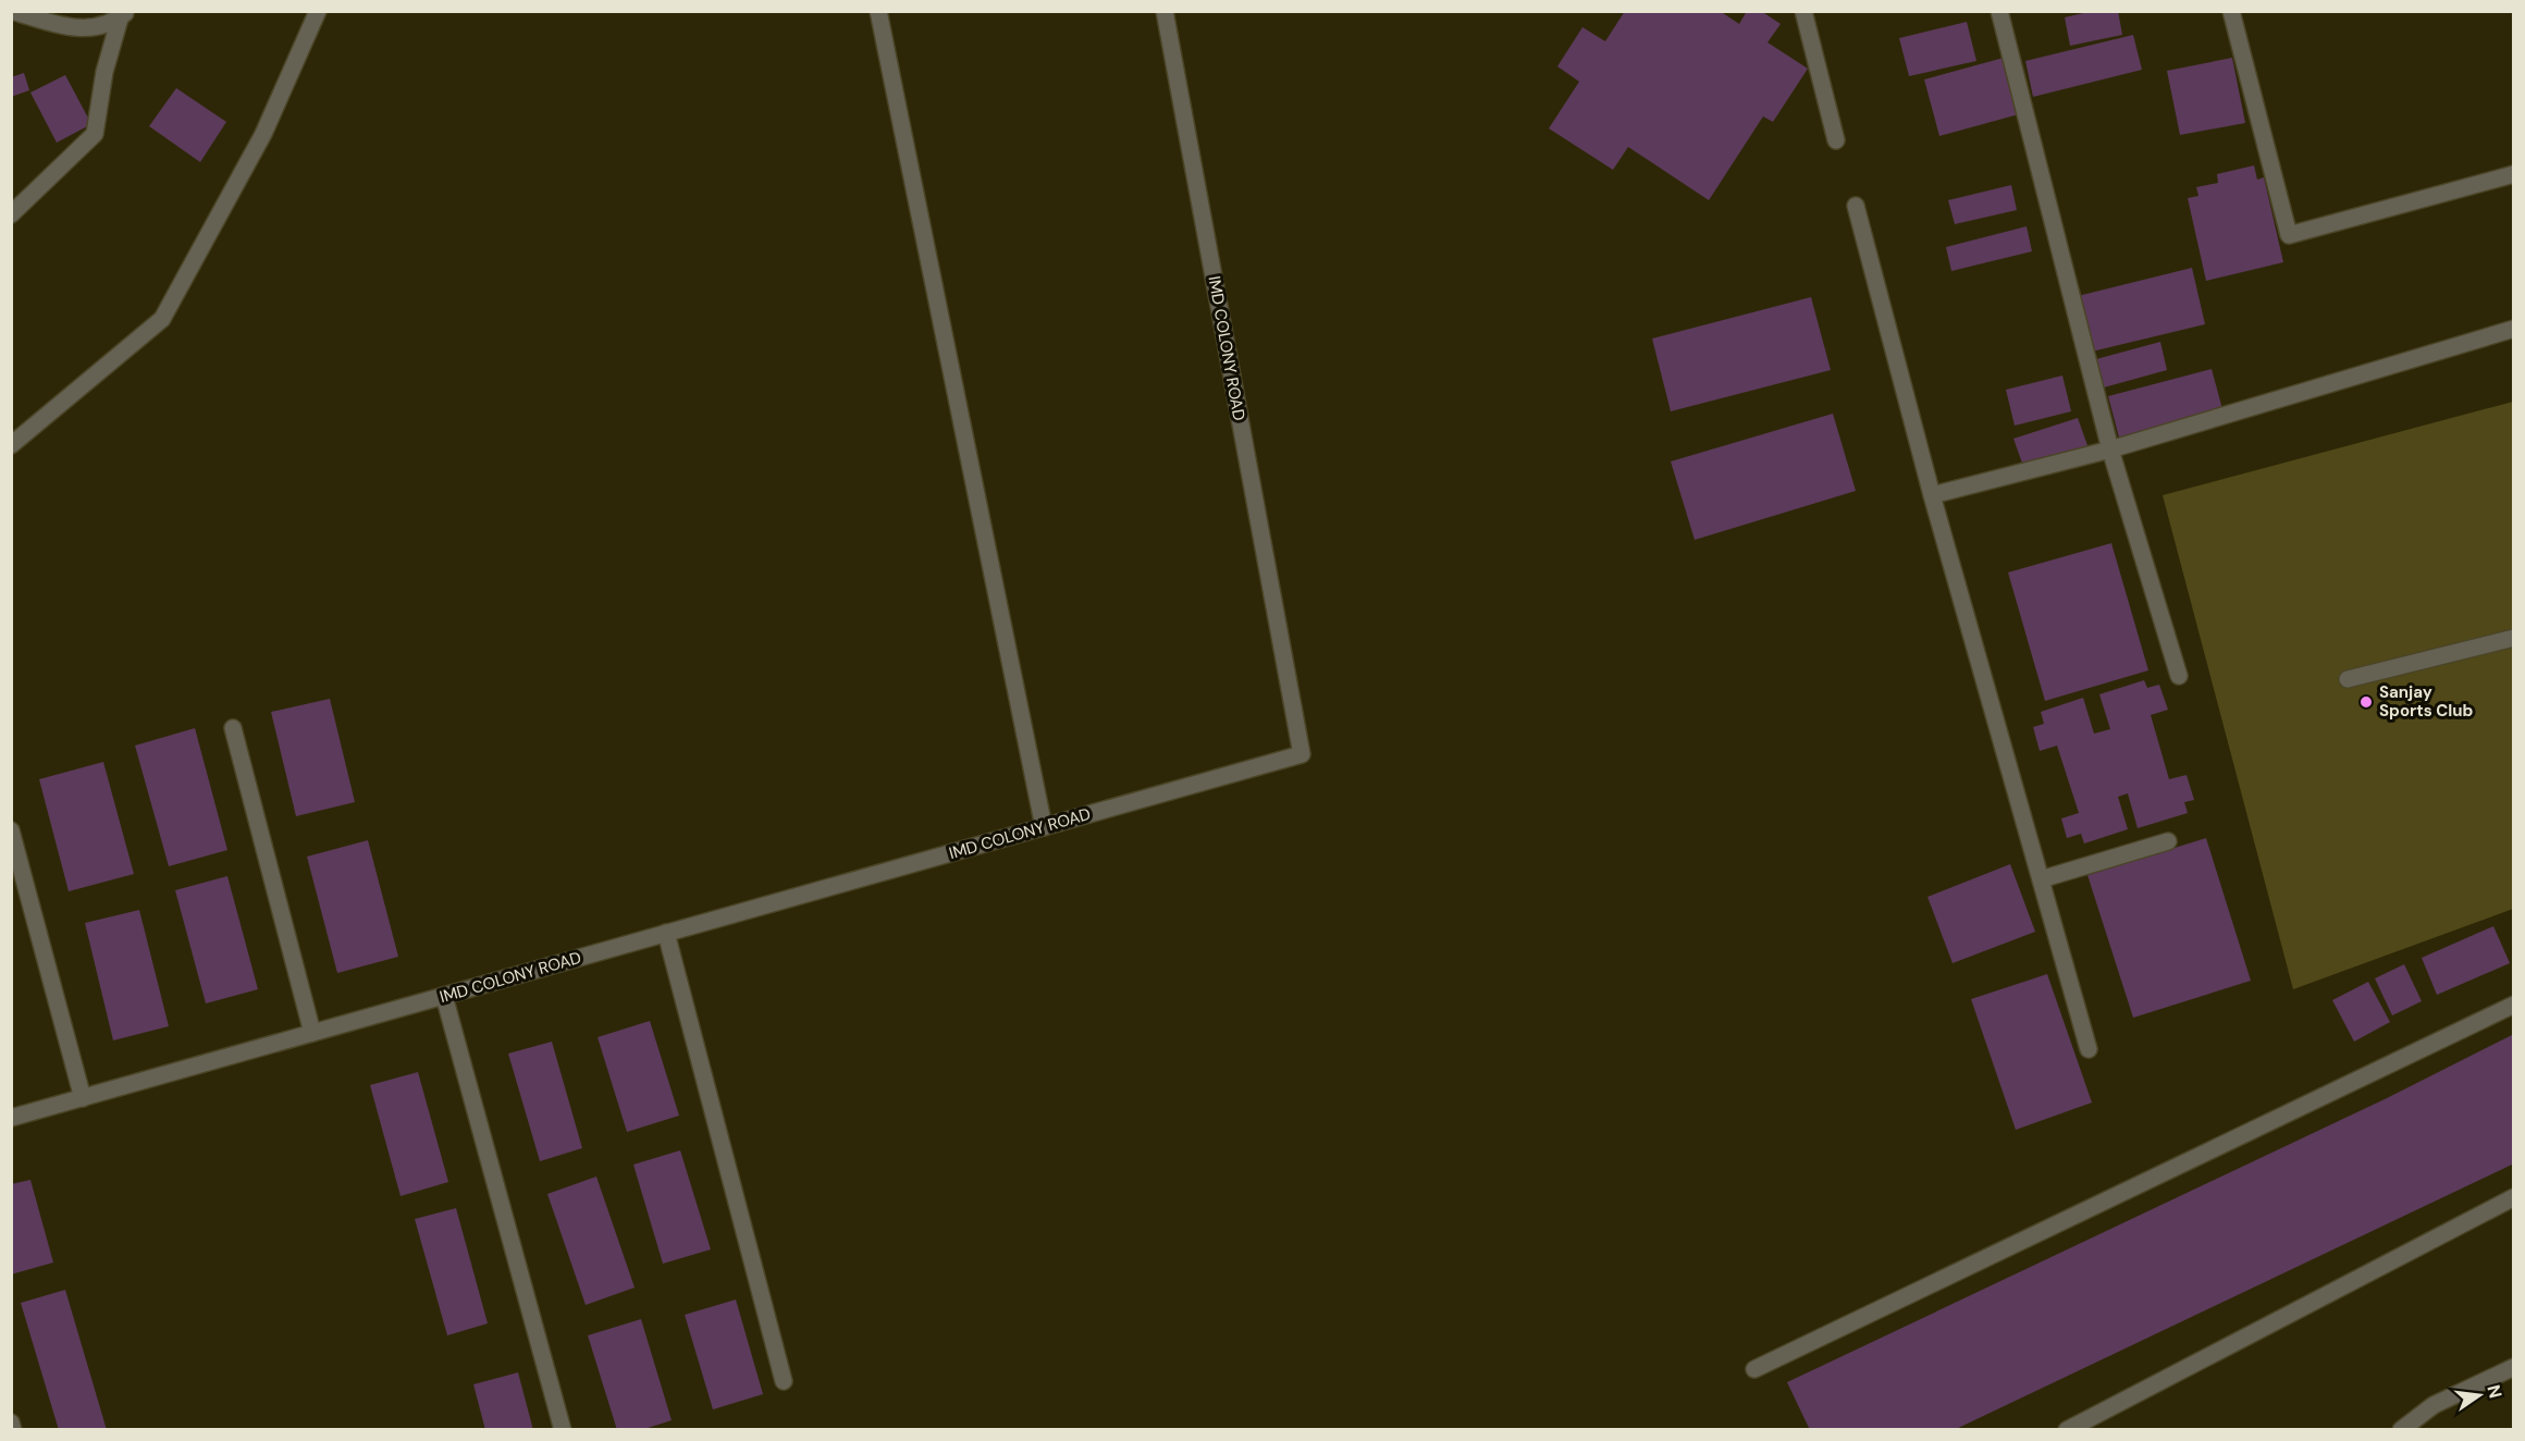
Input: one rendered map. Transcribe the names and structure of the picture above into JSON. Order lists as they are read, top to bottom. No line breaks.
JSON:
{"streets":{"street":["IMD COLONY ROAD"]},"places":["Sanjay Sports Club"],"north":"right"}
